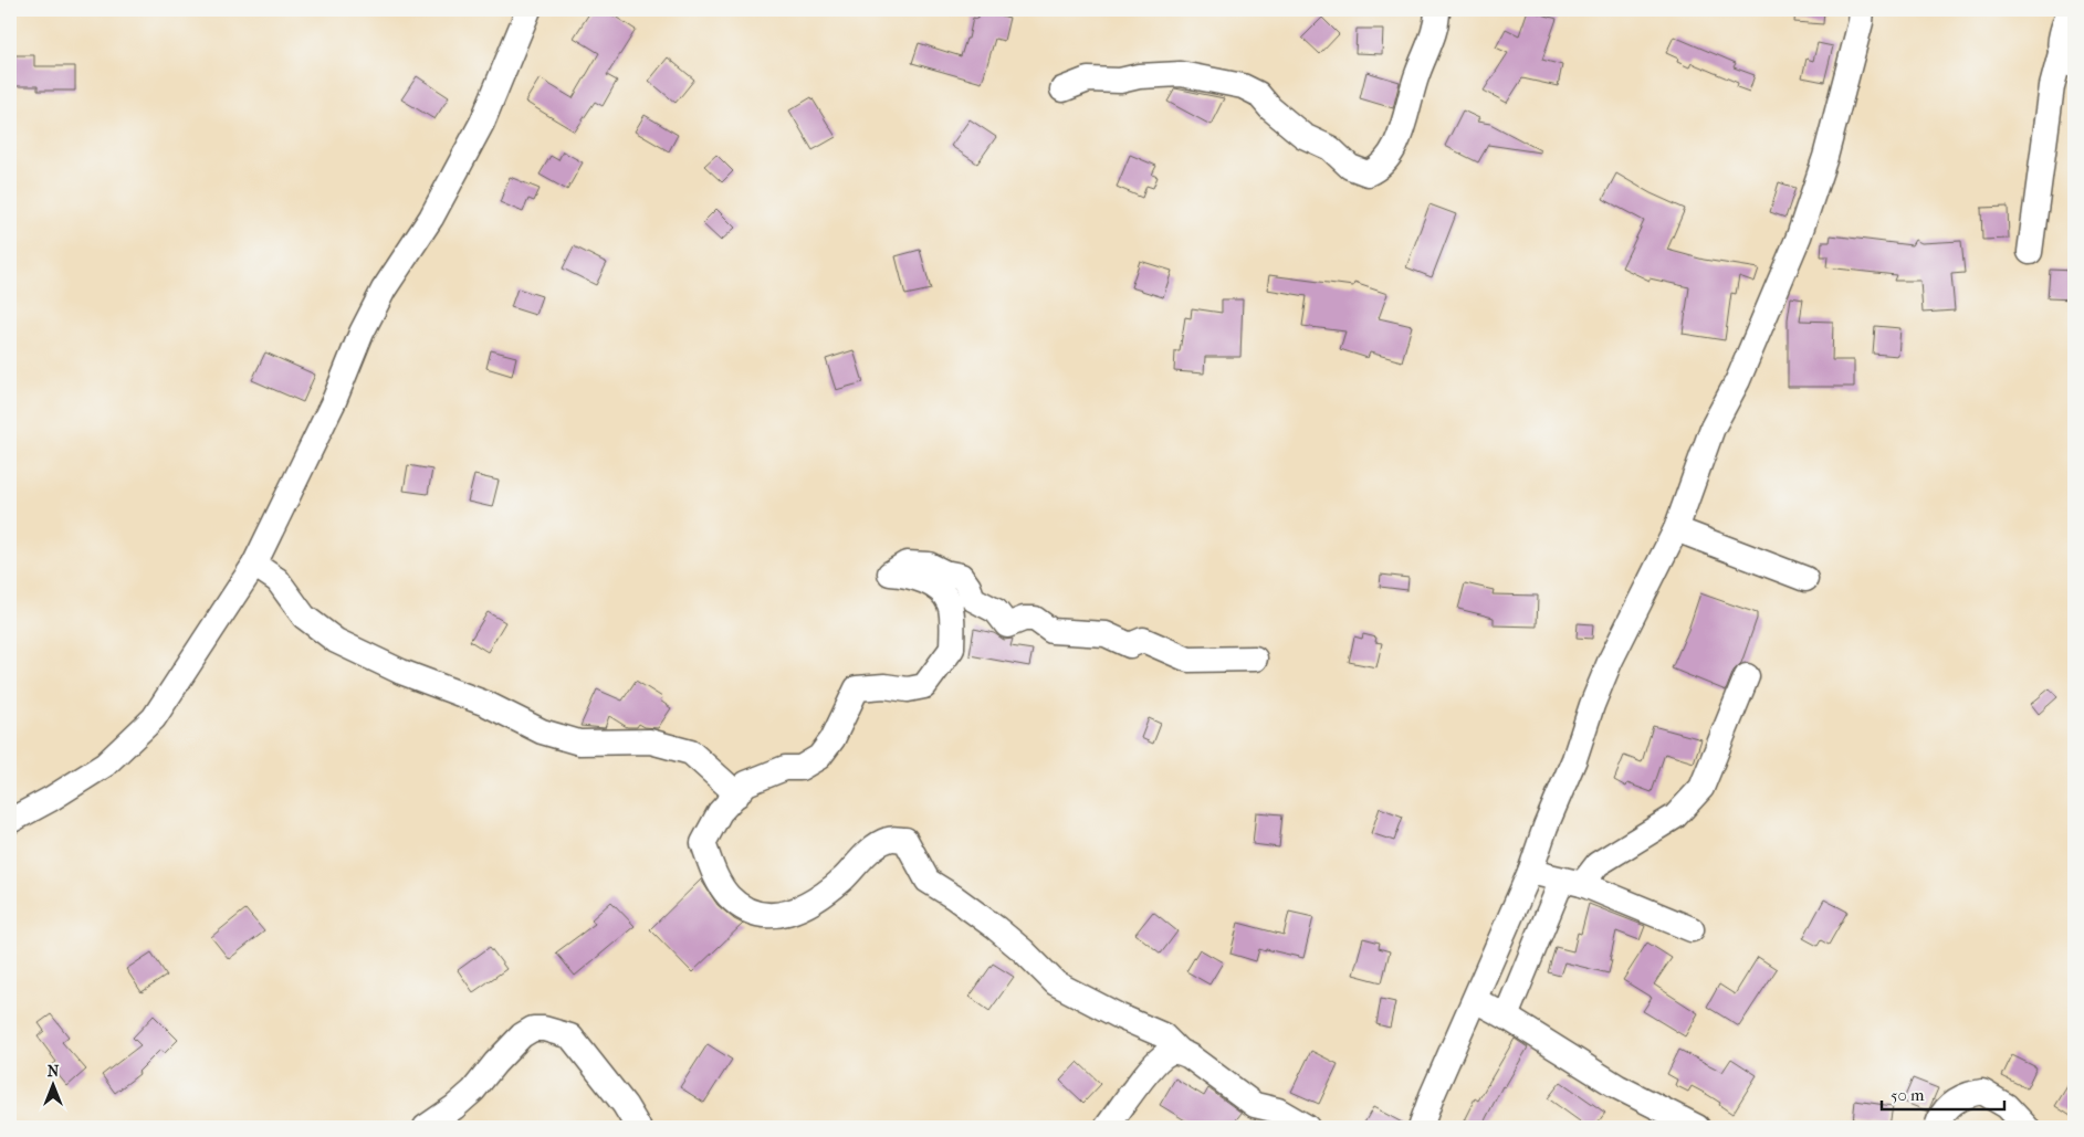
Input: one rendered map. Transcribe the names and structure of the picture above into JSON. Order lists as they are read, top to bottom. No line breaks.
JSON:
{"scale_bar":"50 m","north":"top"}
